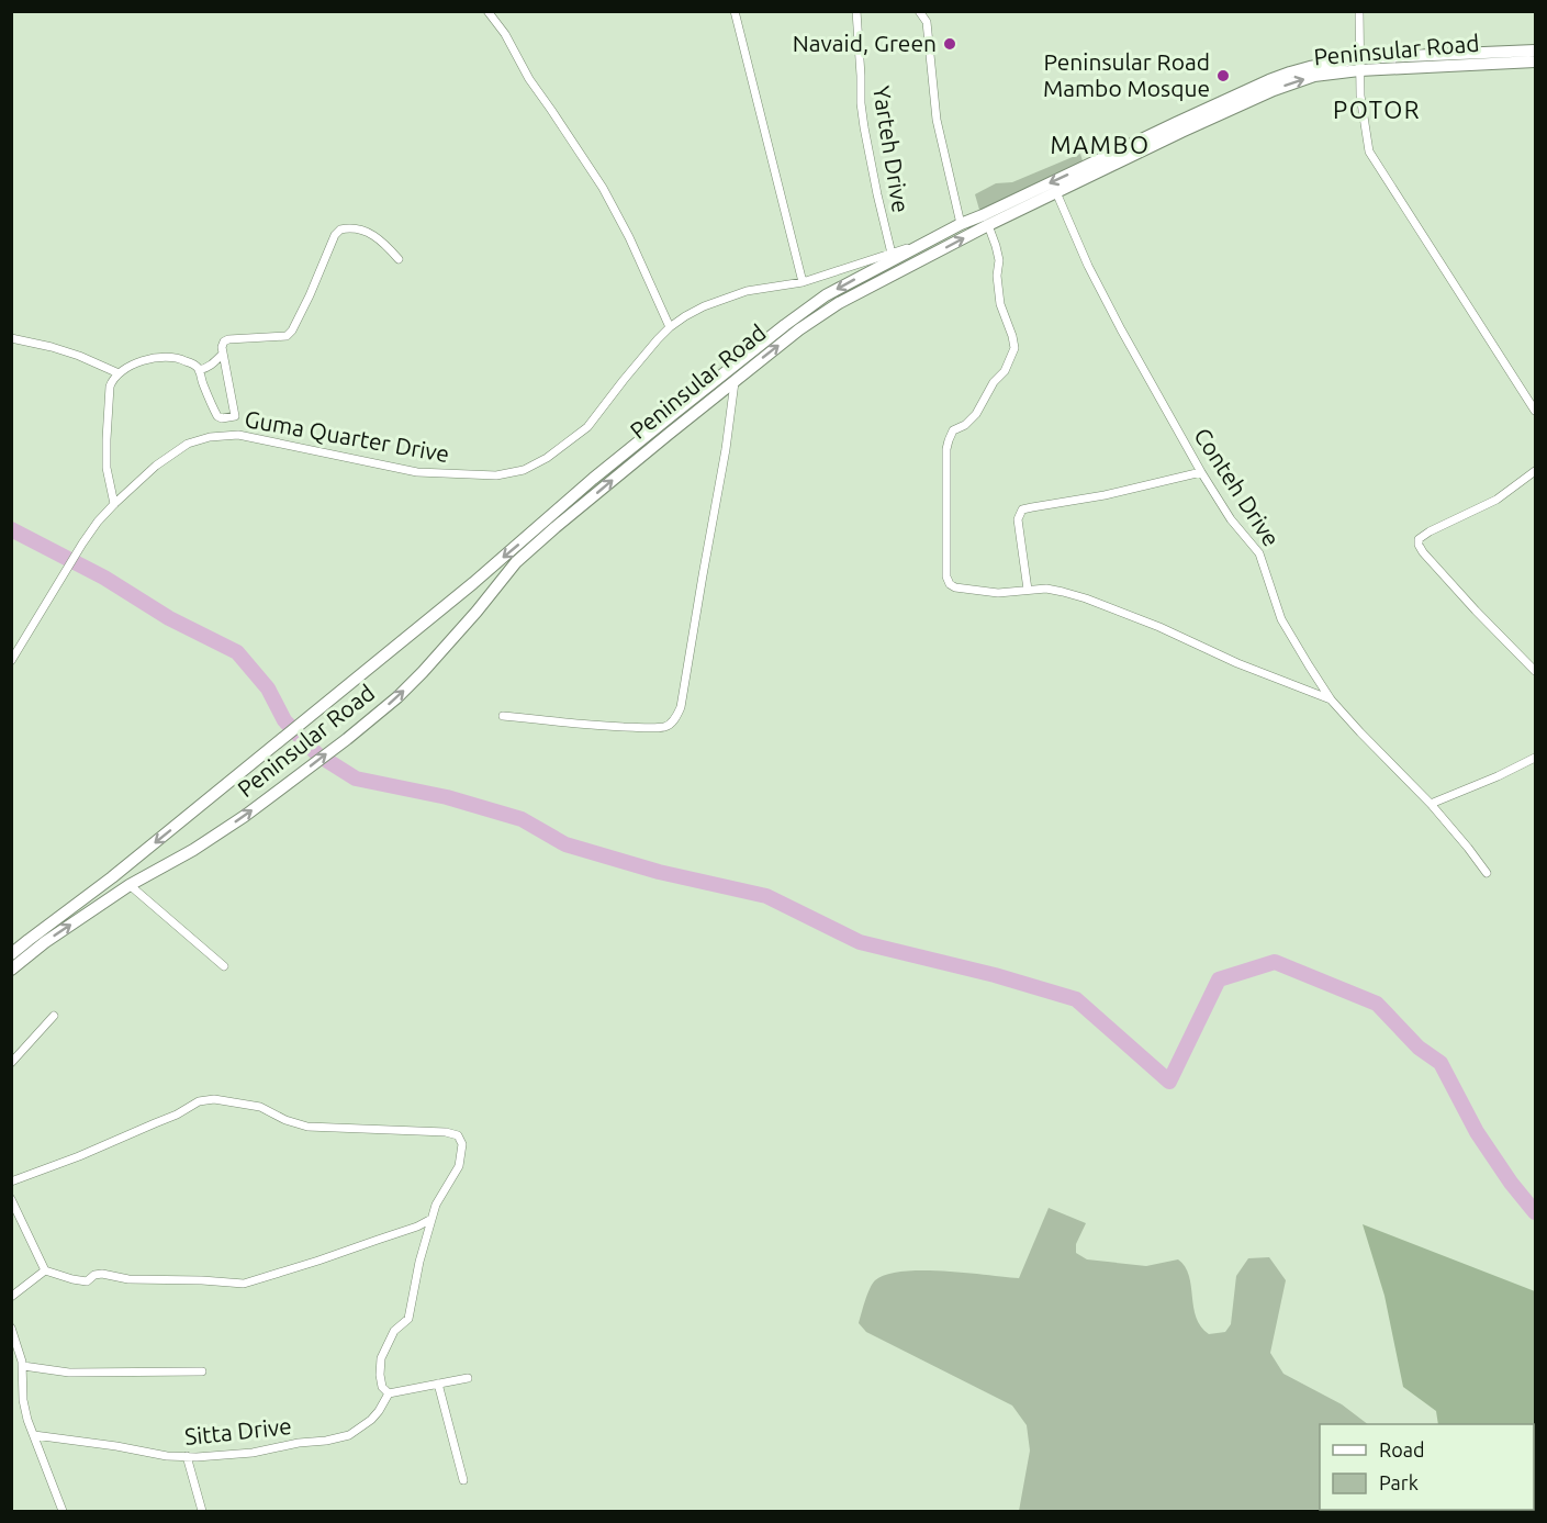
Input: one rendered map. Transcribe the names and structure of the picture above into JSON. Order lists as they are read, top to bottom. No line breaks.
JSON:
{"streets":{"main road":["Peninsular Road"],"street":["Yarteh Drive","Guma Quarter Drive","Conteh Drive","Sitta Drive"]},"crossings":[["Peninsular Road","Guma Quarter Drive"],["Peninsular Road","Conteh Drive"],["Yarteh Drive","Guma Quarter Drive"]],"districts":["POTOR","MAMBO"],"places":["Navaid, Green","Peninsular Road Mambo Mosque"],"legend":["Road","Park"]}
